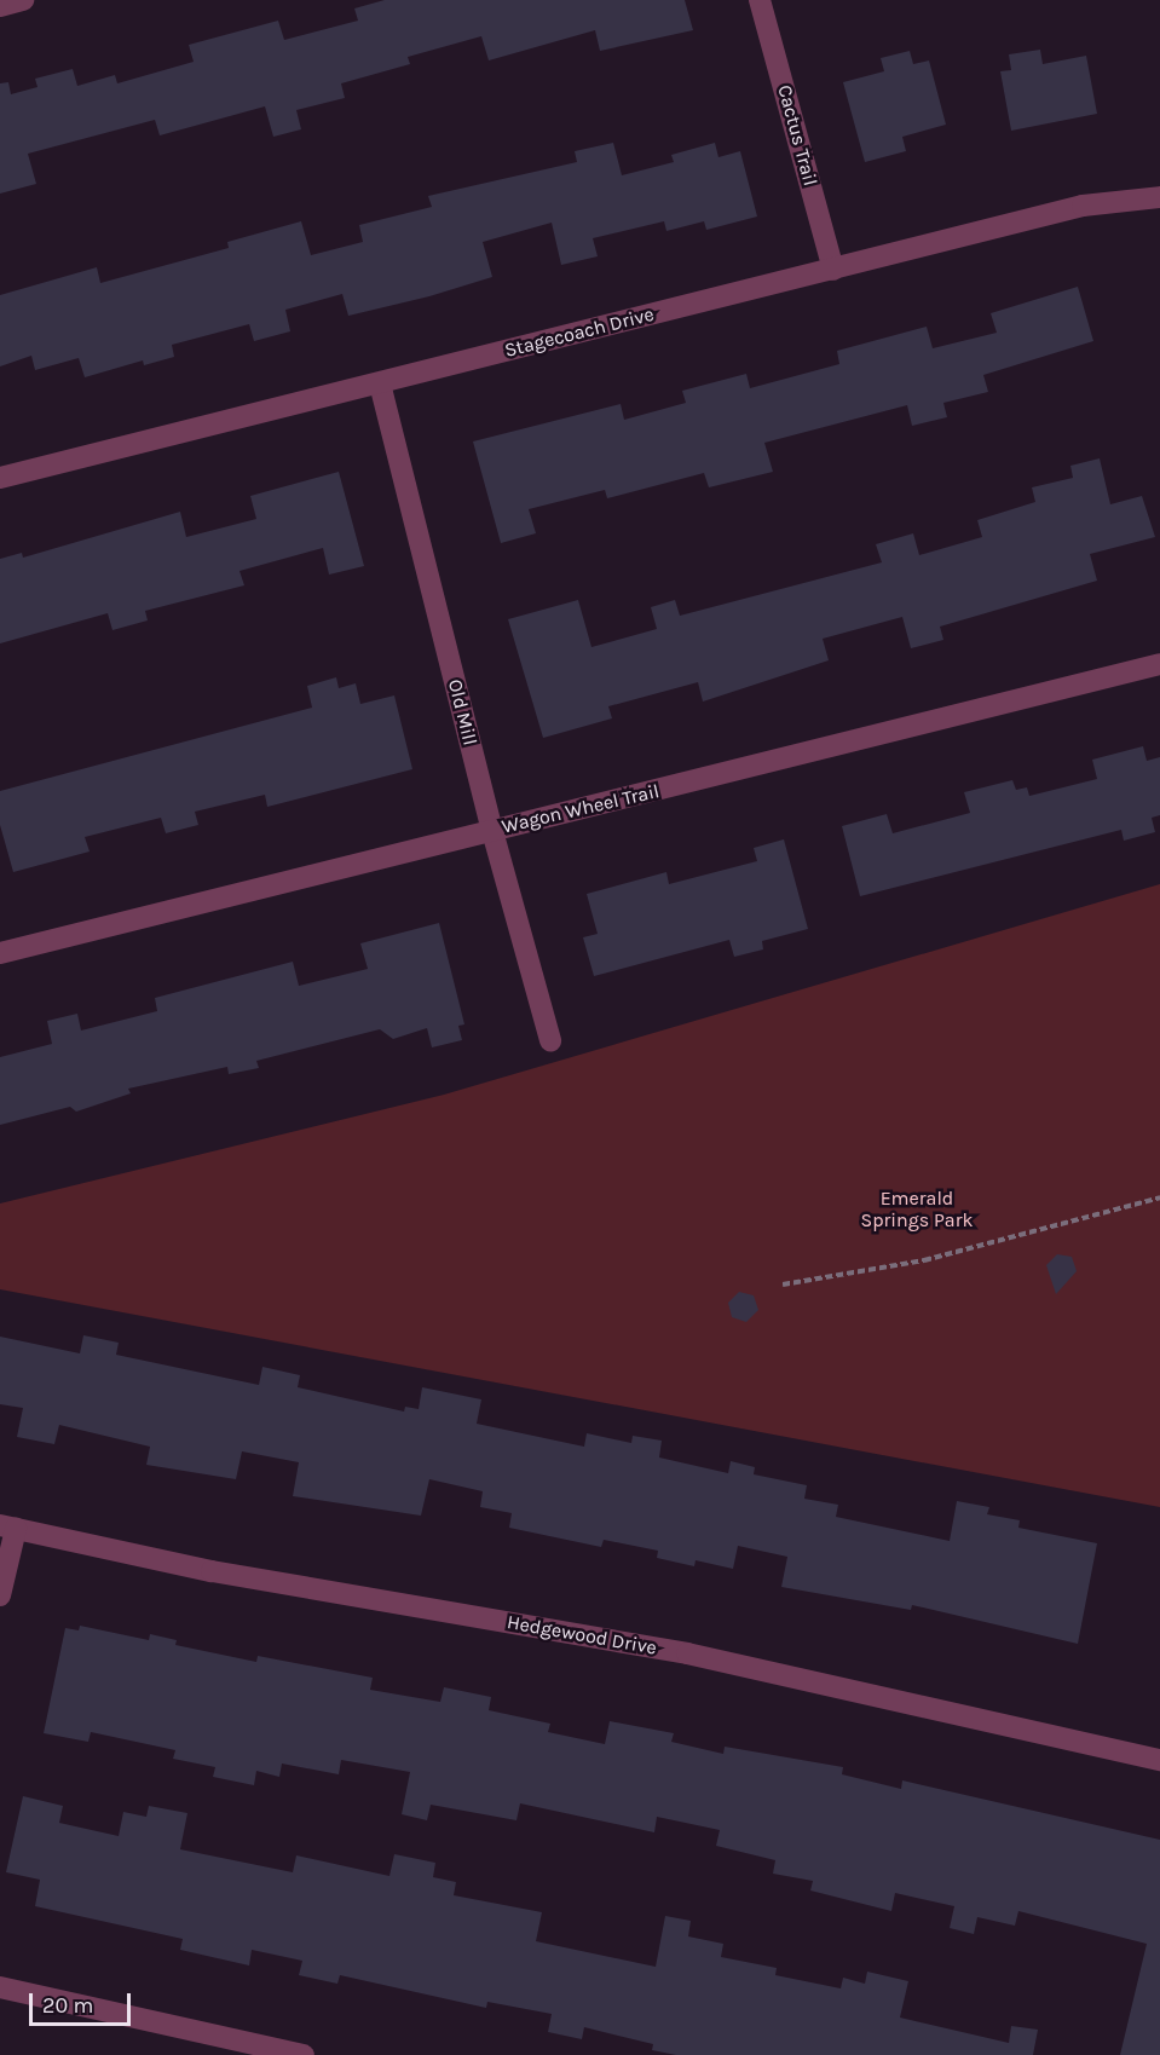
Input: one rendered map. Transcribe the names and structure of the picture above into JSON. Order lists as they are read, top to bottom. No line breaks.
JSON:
{"streets":{"street":["Cactus Trail","Stagecoach Drive","Old Mill","Wagon Wheel Trail","Hedgewood Drive"]},"crossings":[["Cactus Trail","Stagecoach Drive"],["Stagecoach Drive","Old Mill"],["Old Mill","Wagon Wheel Trail"]],"parks":["Emerald Springs Park"],"scale_bar":"20 m"}
